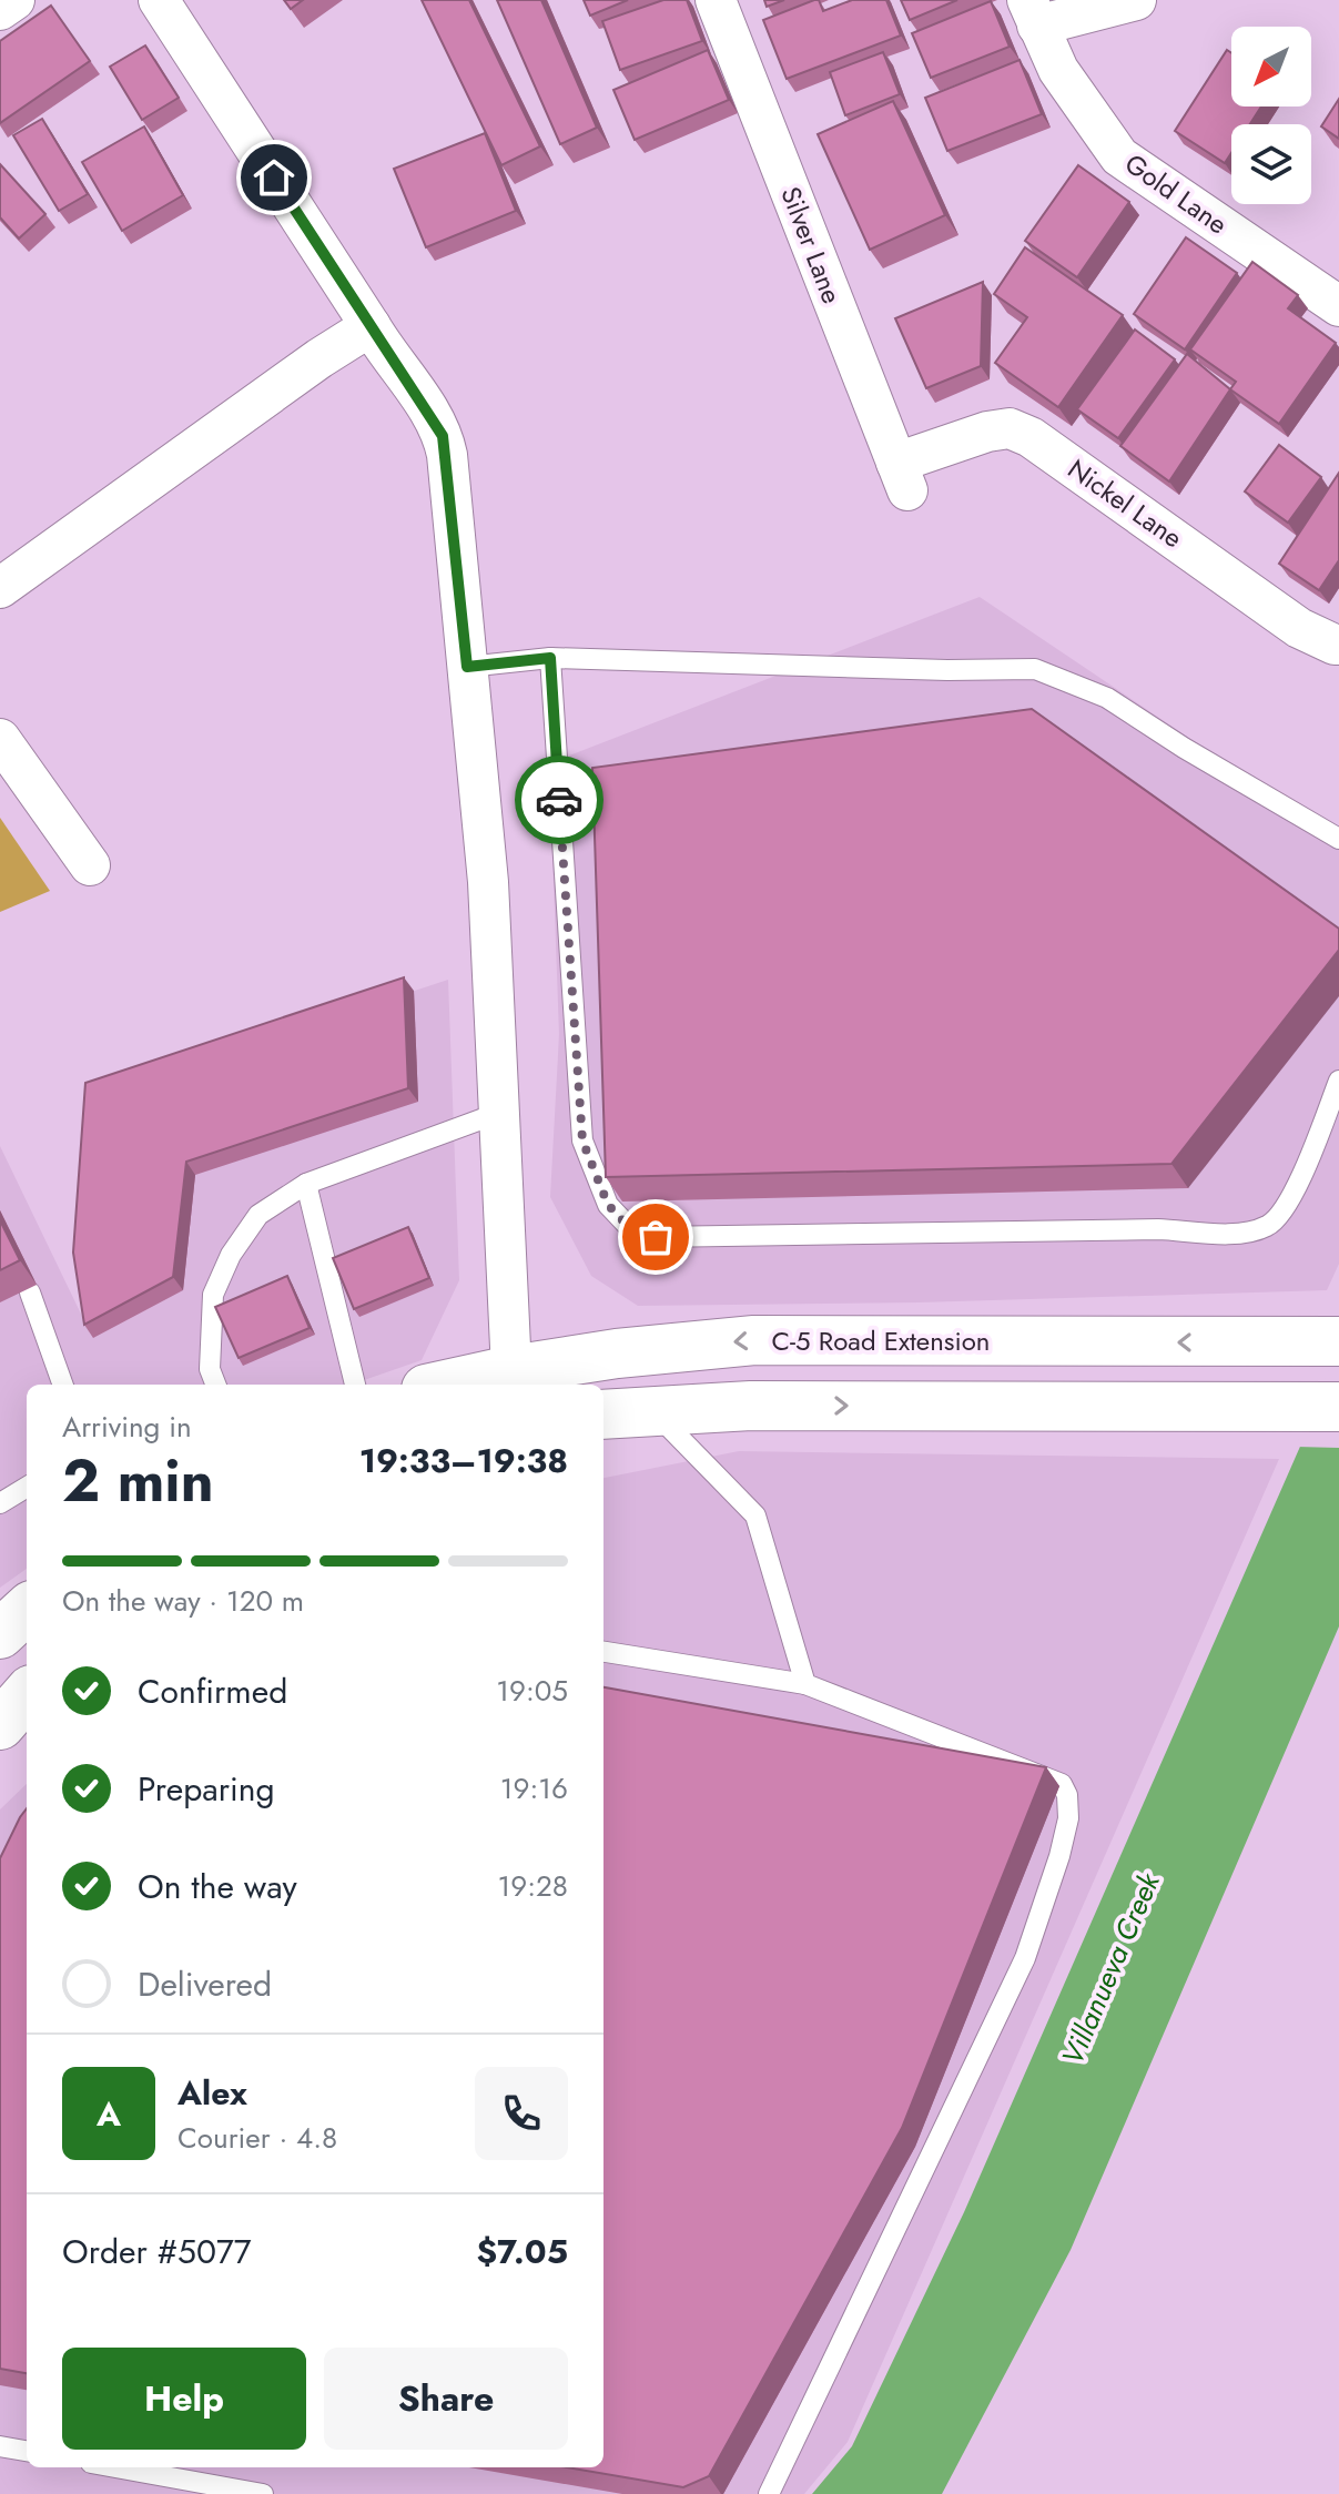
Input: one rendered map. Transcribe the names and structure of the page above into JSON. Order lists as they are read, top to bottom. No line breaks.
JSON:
{"streets":{"main road":["C-5 Road Extension"],"street":["Gold Lane","Silver Lane","Nickel Lane"]},"crossings":[["Silver Lane","Nickel Lane"]],"water":["Villanueva Creek"],"north":"bottom left","page":{"heading":["2 min","Arriving in","19:33–19:38"],"panel":["Alex","Courier · 4.8","Order #5077","$7.05"],"bar":"On the way · 120 m","list":[["Confirmed","19:05"],["Preparing","19:16"],["On the way","19:28"],"Delivered"],"round":"A","buttons":["Help","Share"]}}
